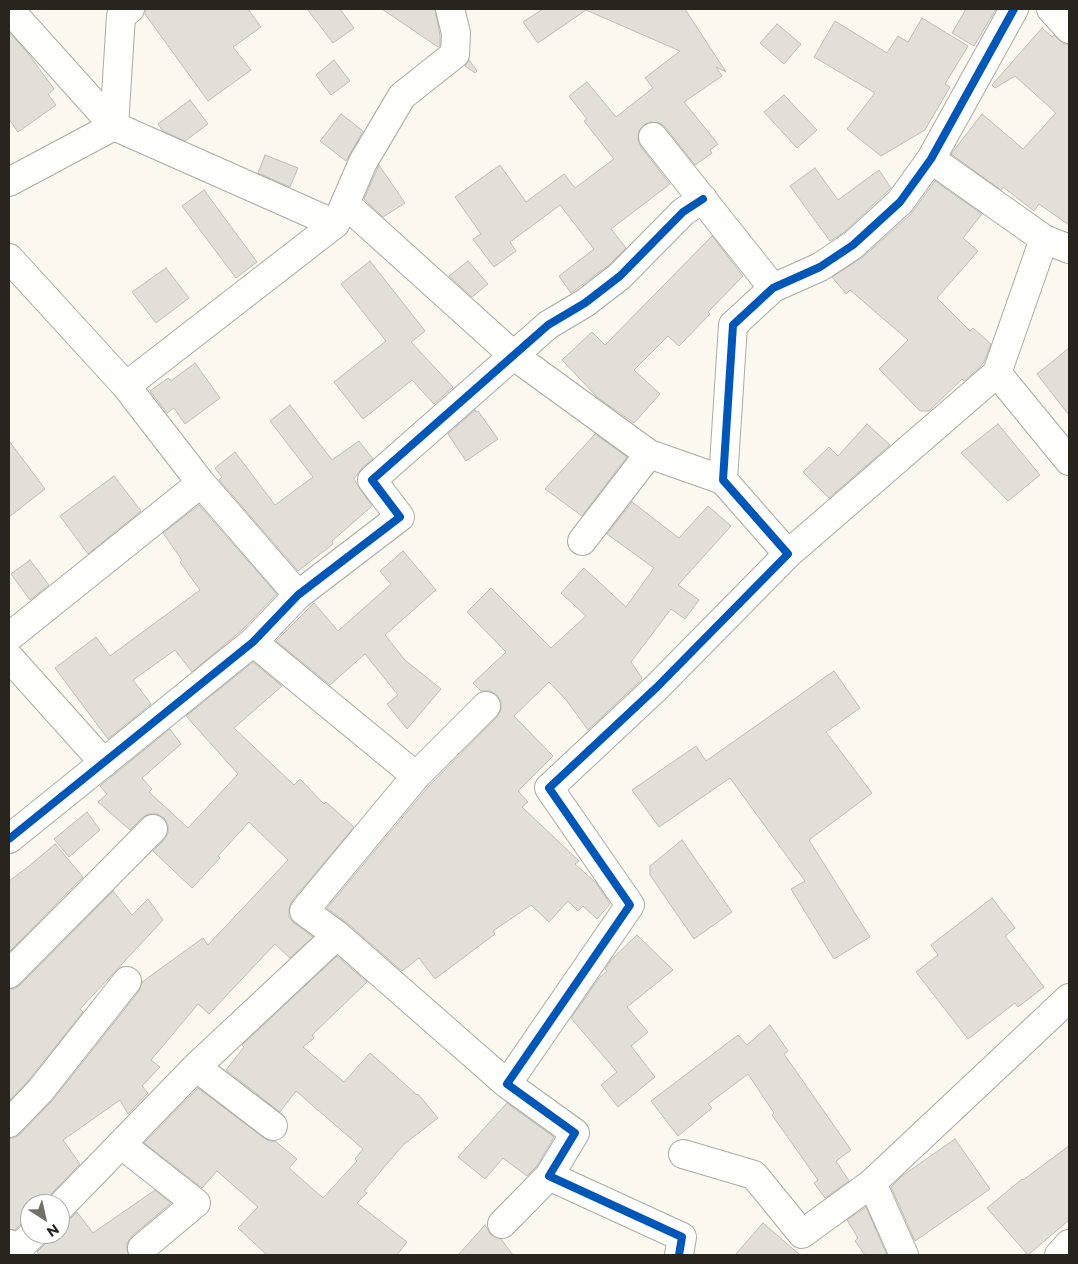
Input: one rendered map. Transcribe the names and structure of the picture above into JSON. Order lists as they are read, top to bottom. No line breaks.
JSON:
{"north":"bottom right"}
